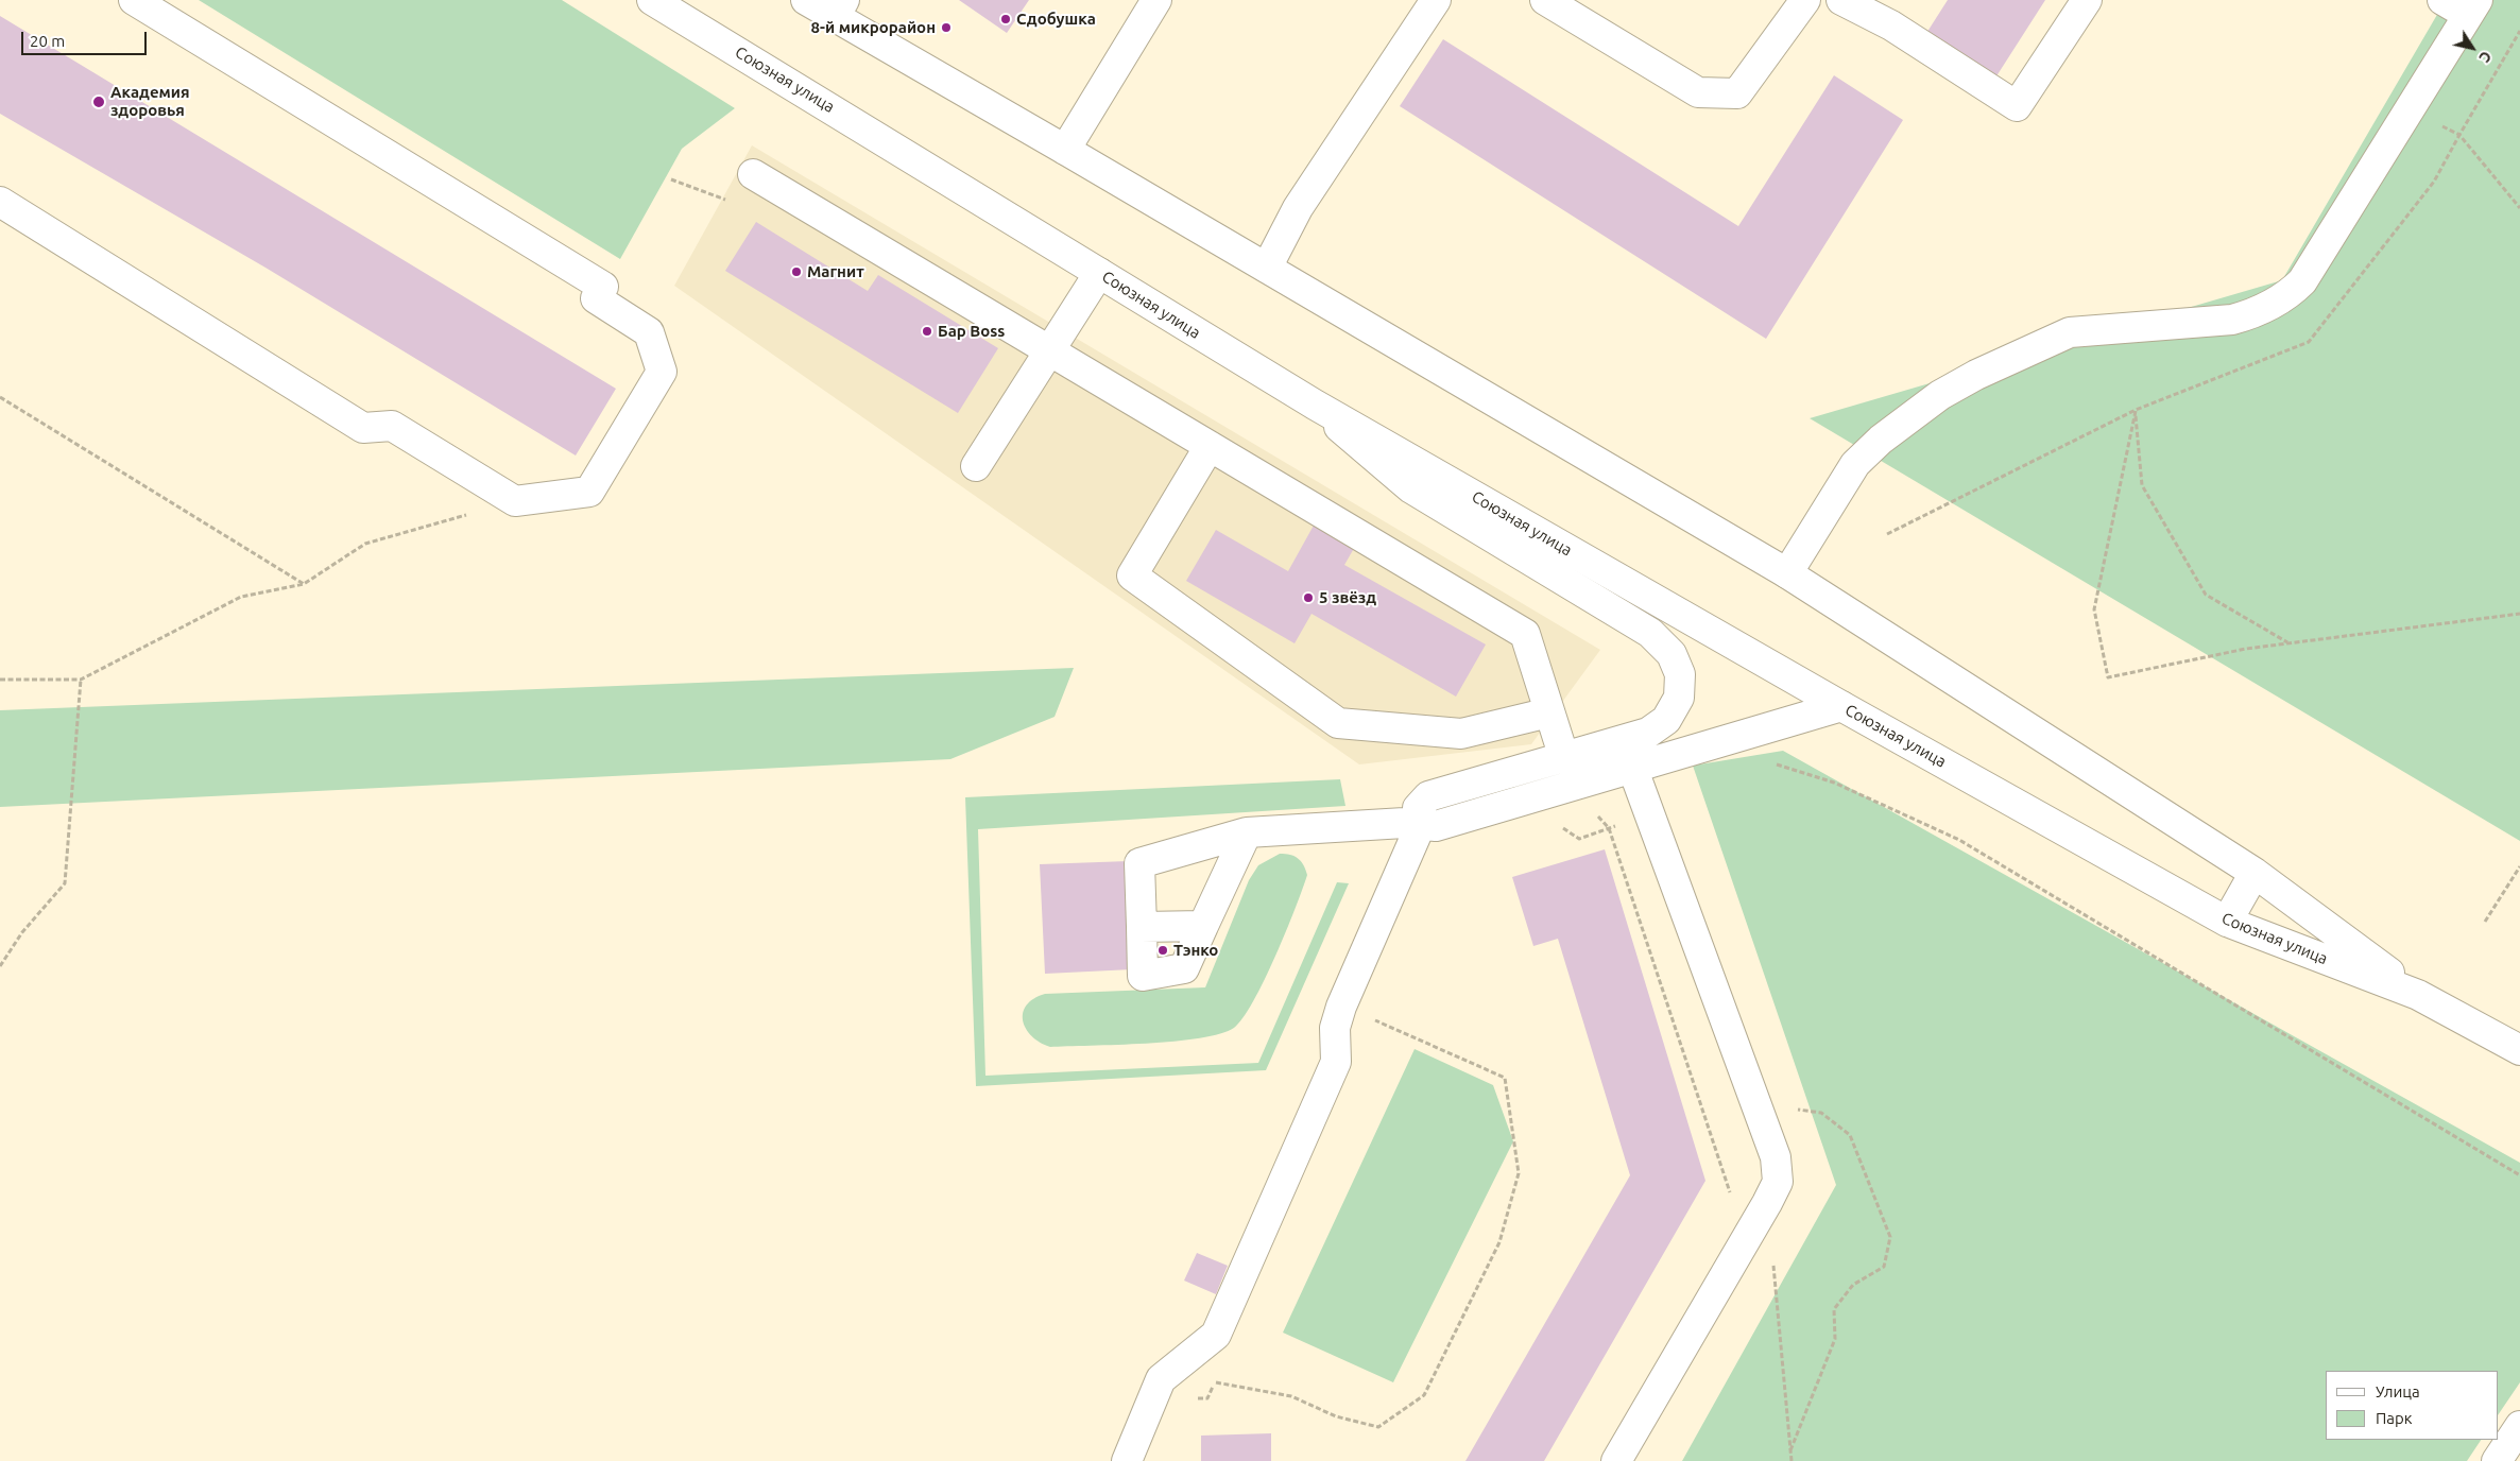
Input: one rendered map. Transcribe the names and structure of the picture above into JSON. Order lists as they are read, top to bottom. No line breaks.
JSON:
{"streets":{"main road":["Союзная улица"]},"places":["Сдобушка","8-й микрорайон","Академия здоровья","Магнит","Бар Boss","5 звёзд","Тэнко"],"legend":["Улица","Парк"],"scale_bar":"20 m","north":"bottom right"}
